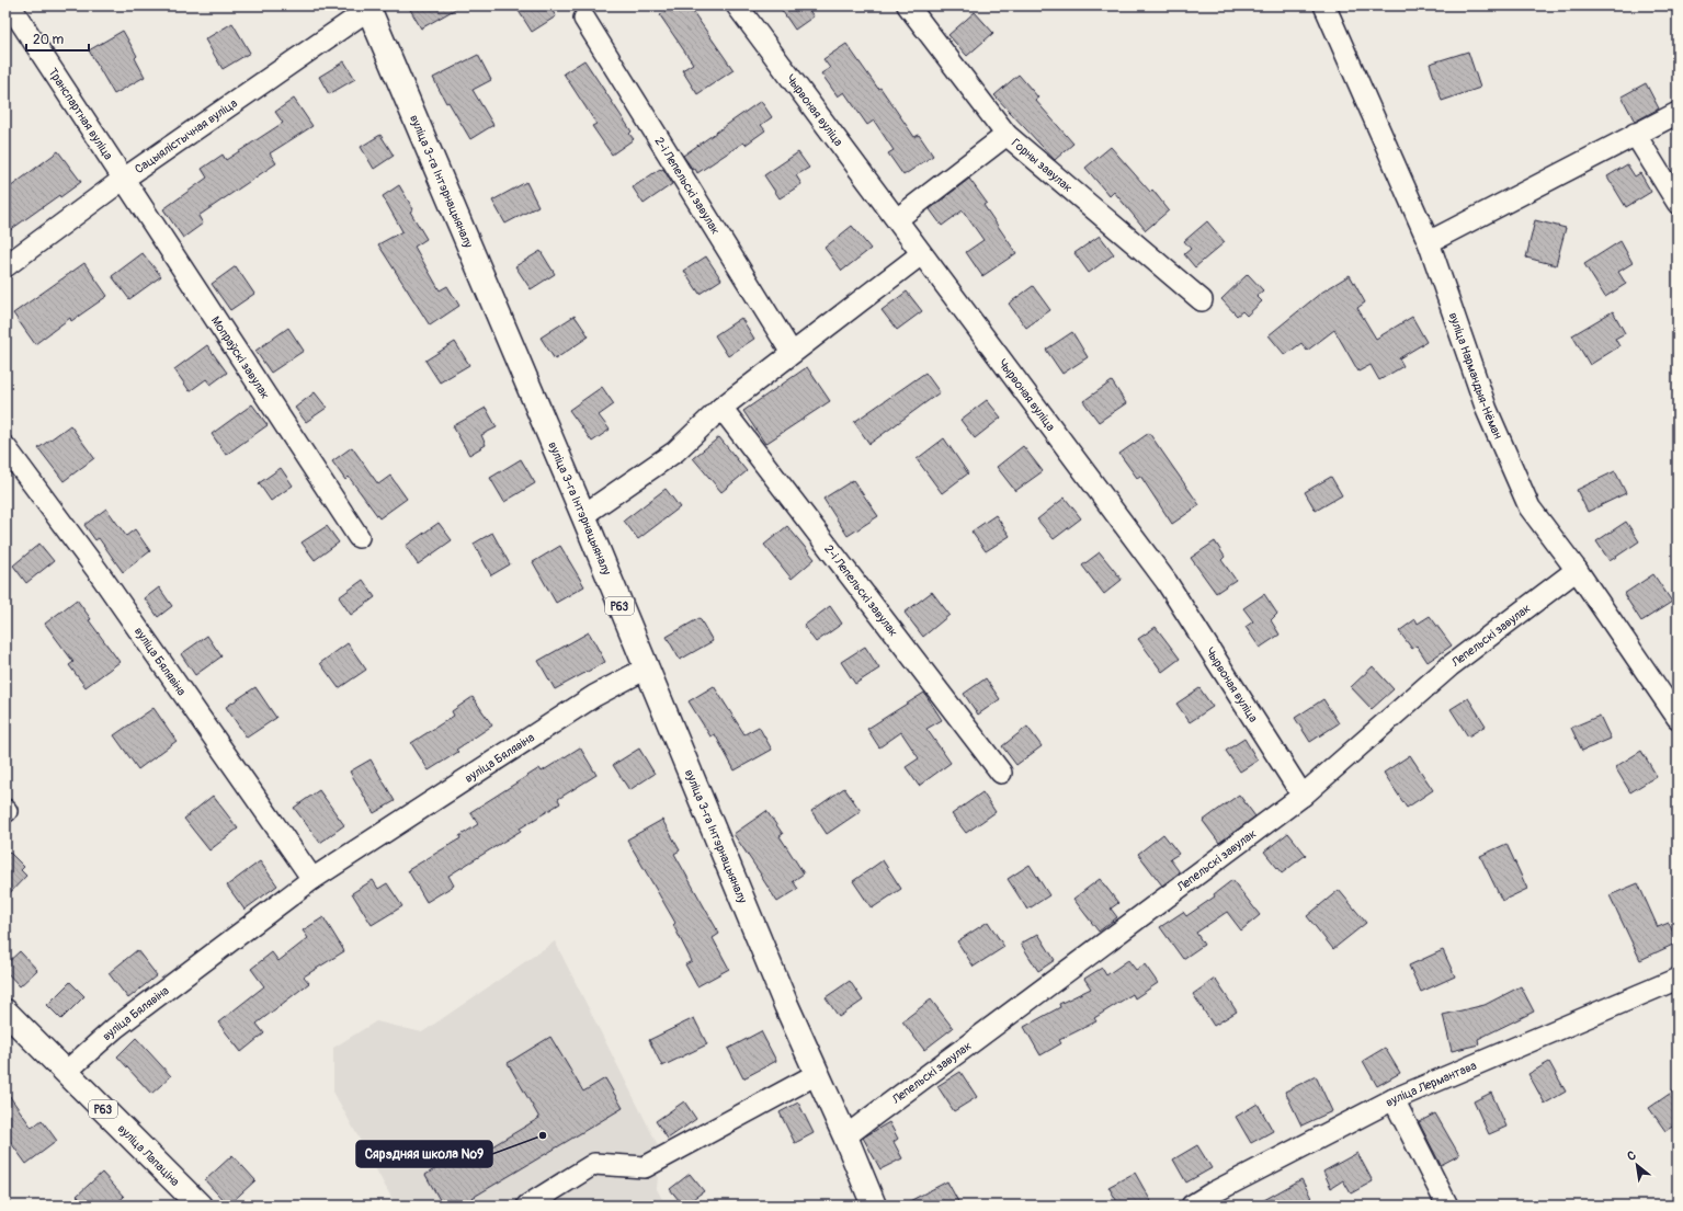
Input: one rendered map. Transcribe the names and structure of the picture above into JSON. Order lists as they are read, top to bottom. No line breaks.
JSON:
{"streets":{"main road":["вуліца 3-га Інтэрнацыяналу","Р63","вуліца Лапаціна"],"street":["Чырвоная вуліца","Транспартная вуліца","Сацыялістычная вуліца","Горны завулак","2-і Лепельскі завулак","Мопраўскі завулак","вуліца Нармандыя-Нёман","Лепельскі завулак","вуліца Бялявіна","вуліца Лермантава"]},"crossings":[["Чырвоная вуліца","Лепельскі завулак"],["Транспартная вуліца","Сацыялістычная вуліца"],["Транспартная вуліца","Мопраўскі завулак"],["Сацыялістычная вуліца","вуліца 3-га Інтэрнацыяналу"],["Сацыялістычная вуліца","Мопраўскі завулак"],["вуліца 3-га Інтэрнацыяналу","Лепельскі завулак"],["вуліца 3-га Інтэрнацыяналу","вуліца Бялявіна"],["вуліца Нармандыя-Нёман","Лепельскі завулак"],["вуліца Бялявіна","вуліца Лапаціна"]],"places":["Сярэдняя школа №9"],"scale_bar":"20 m","north":"top left"}
